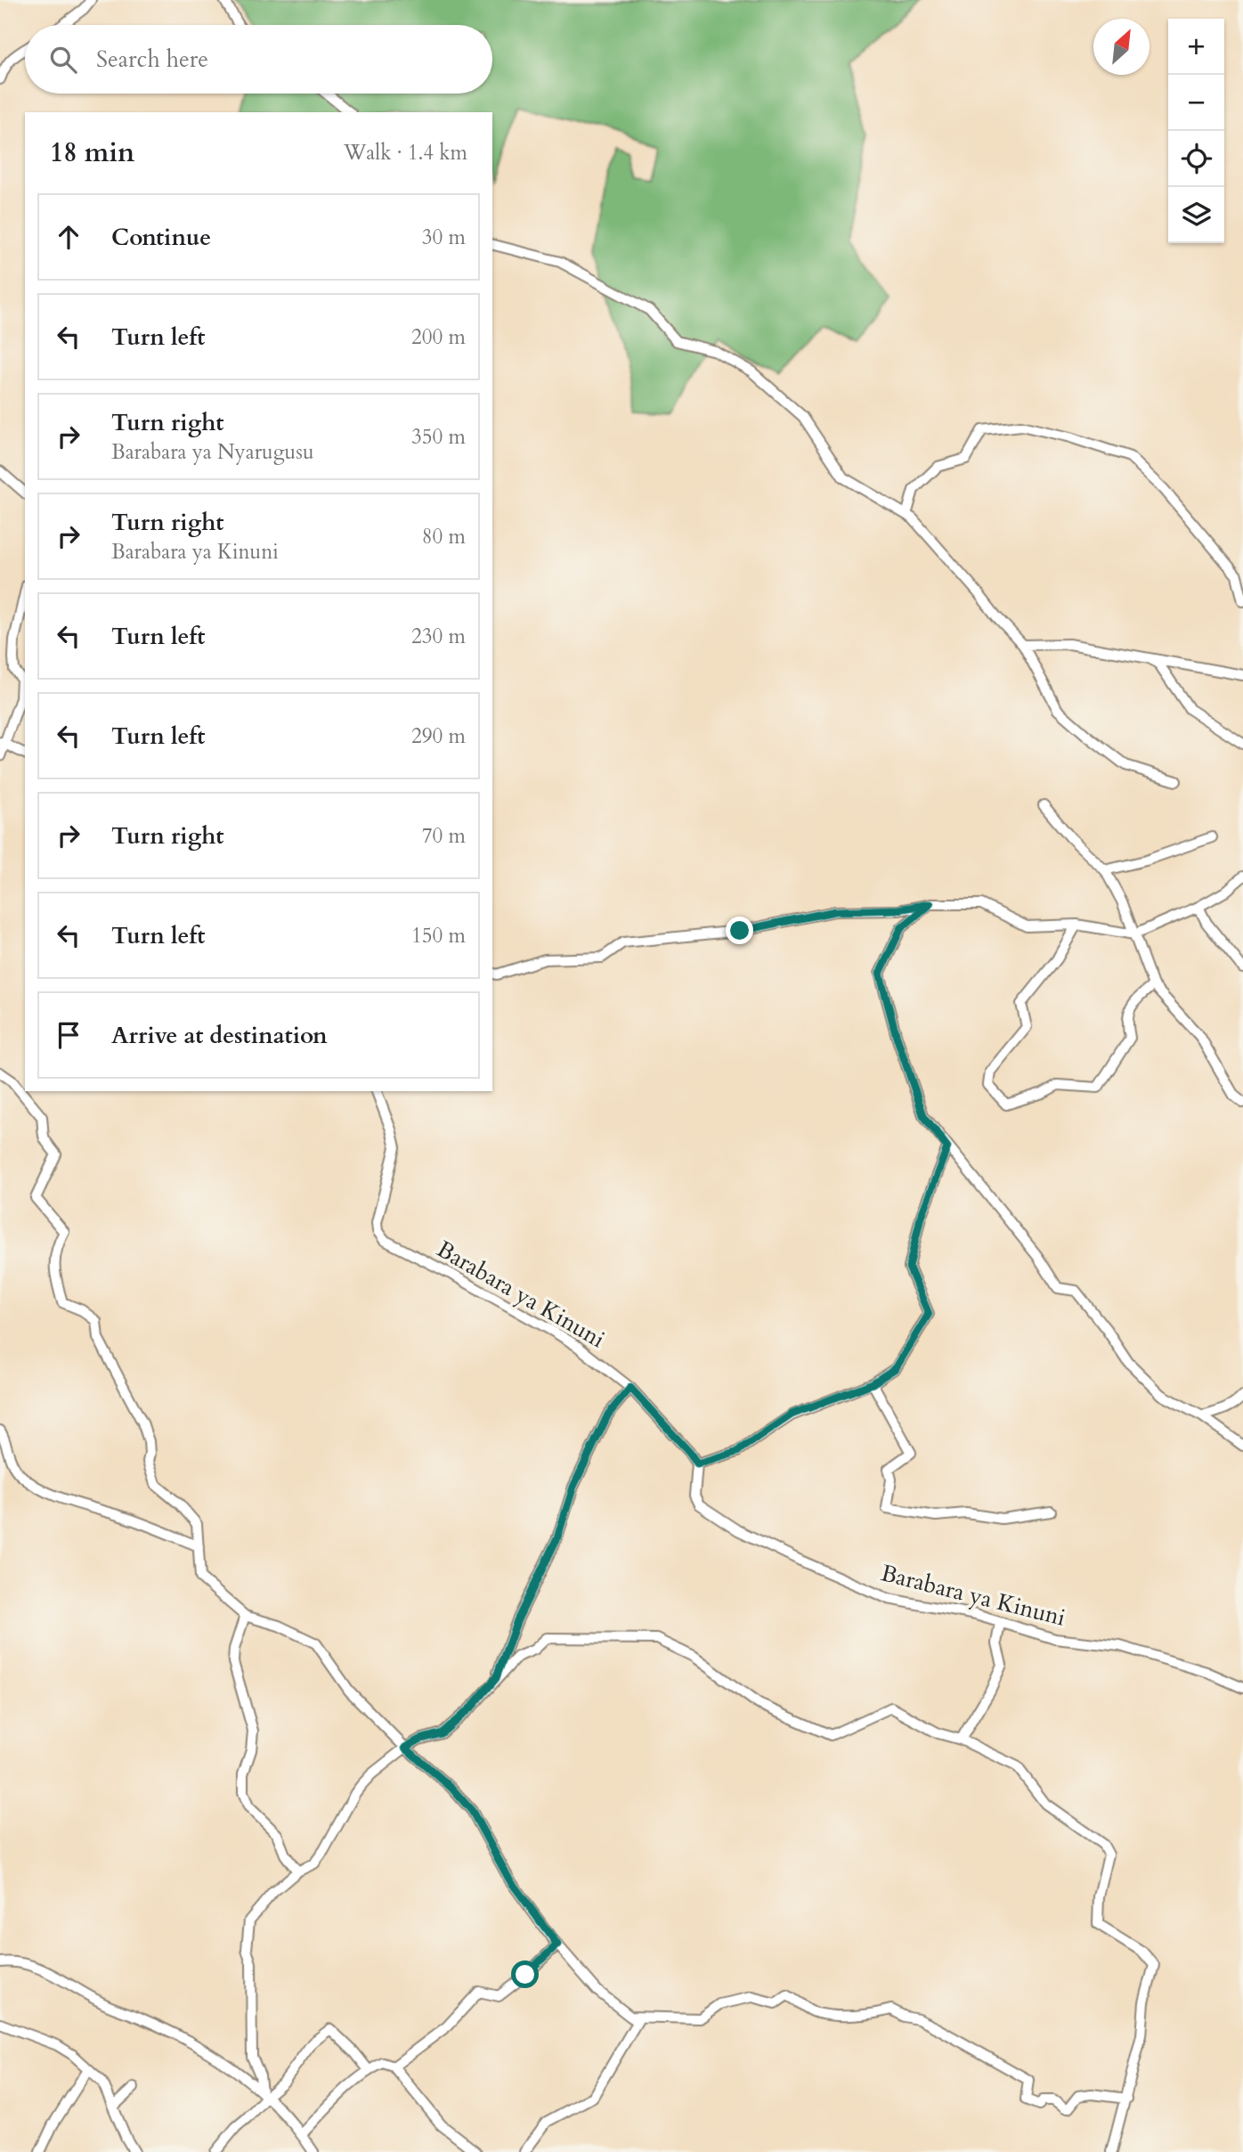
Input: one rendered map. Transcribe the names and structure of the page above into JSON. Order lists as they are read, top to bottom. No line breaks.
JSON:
{"streets":{"street":["Barabara ya Kinuni"]},"north":"top right","page":{"map_buttons":["+","−"],"search":"Search here","heading":["18 min","Walk · 1.4 km"],"list":[["Continue","30 m"],["Turn left","200 m"],["Turn right","Barabara ya Nyarugusu","350 m"],["Turn right","Barabara ya Kinuni","80 m"],["Turn left","230 m"],["Turn left","290 m"],["Turn right","70 m"],["Turn left","150 m"],"Arrive at destination"]}}
